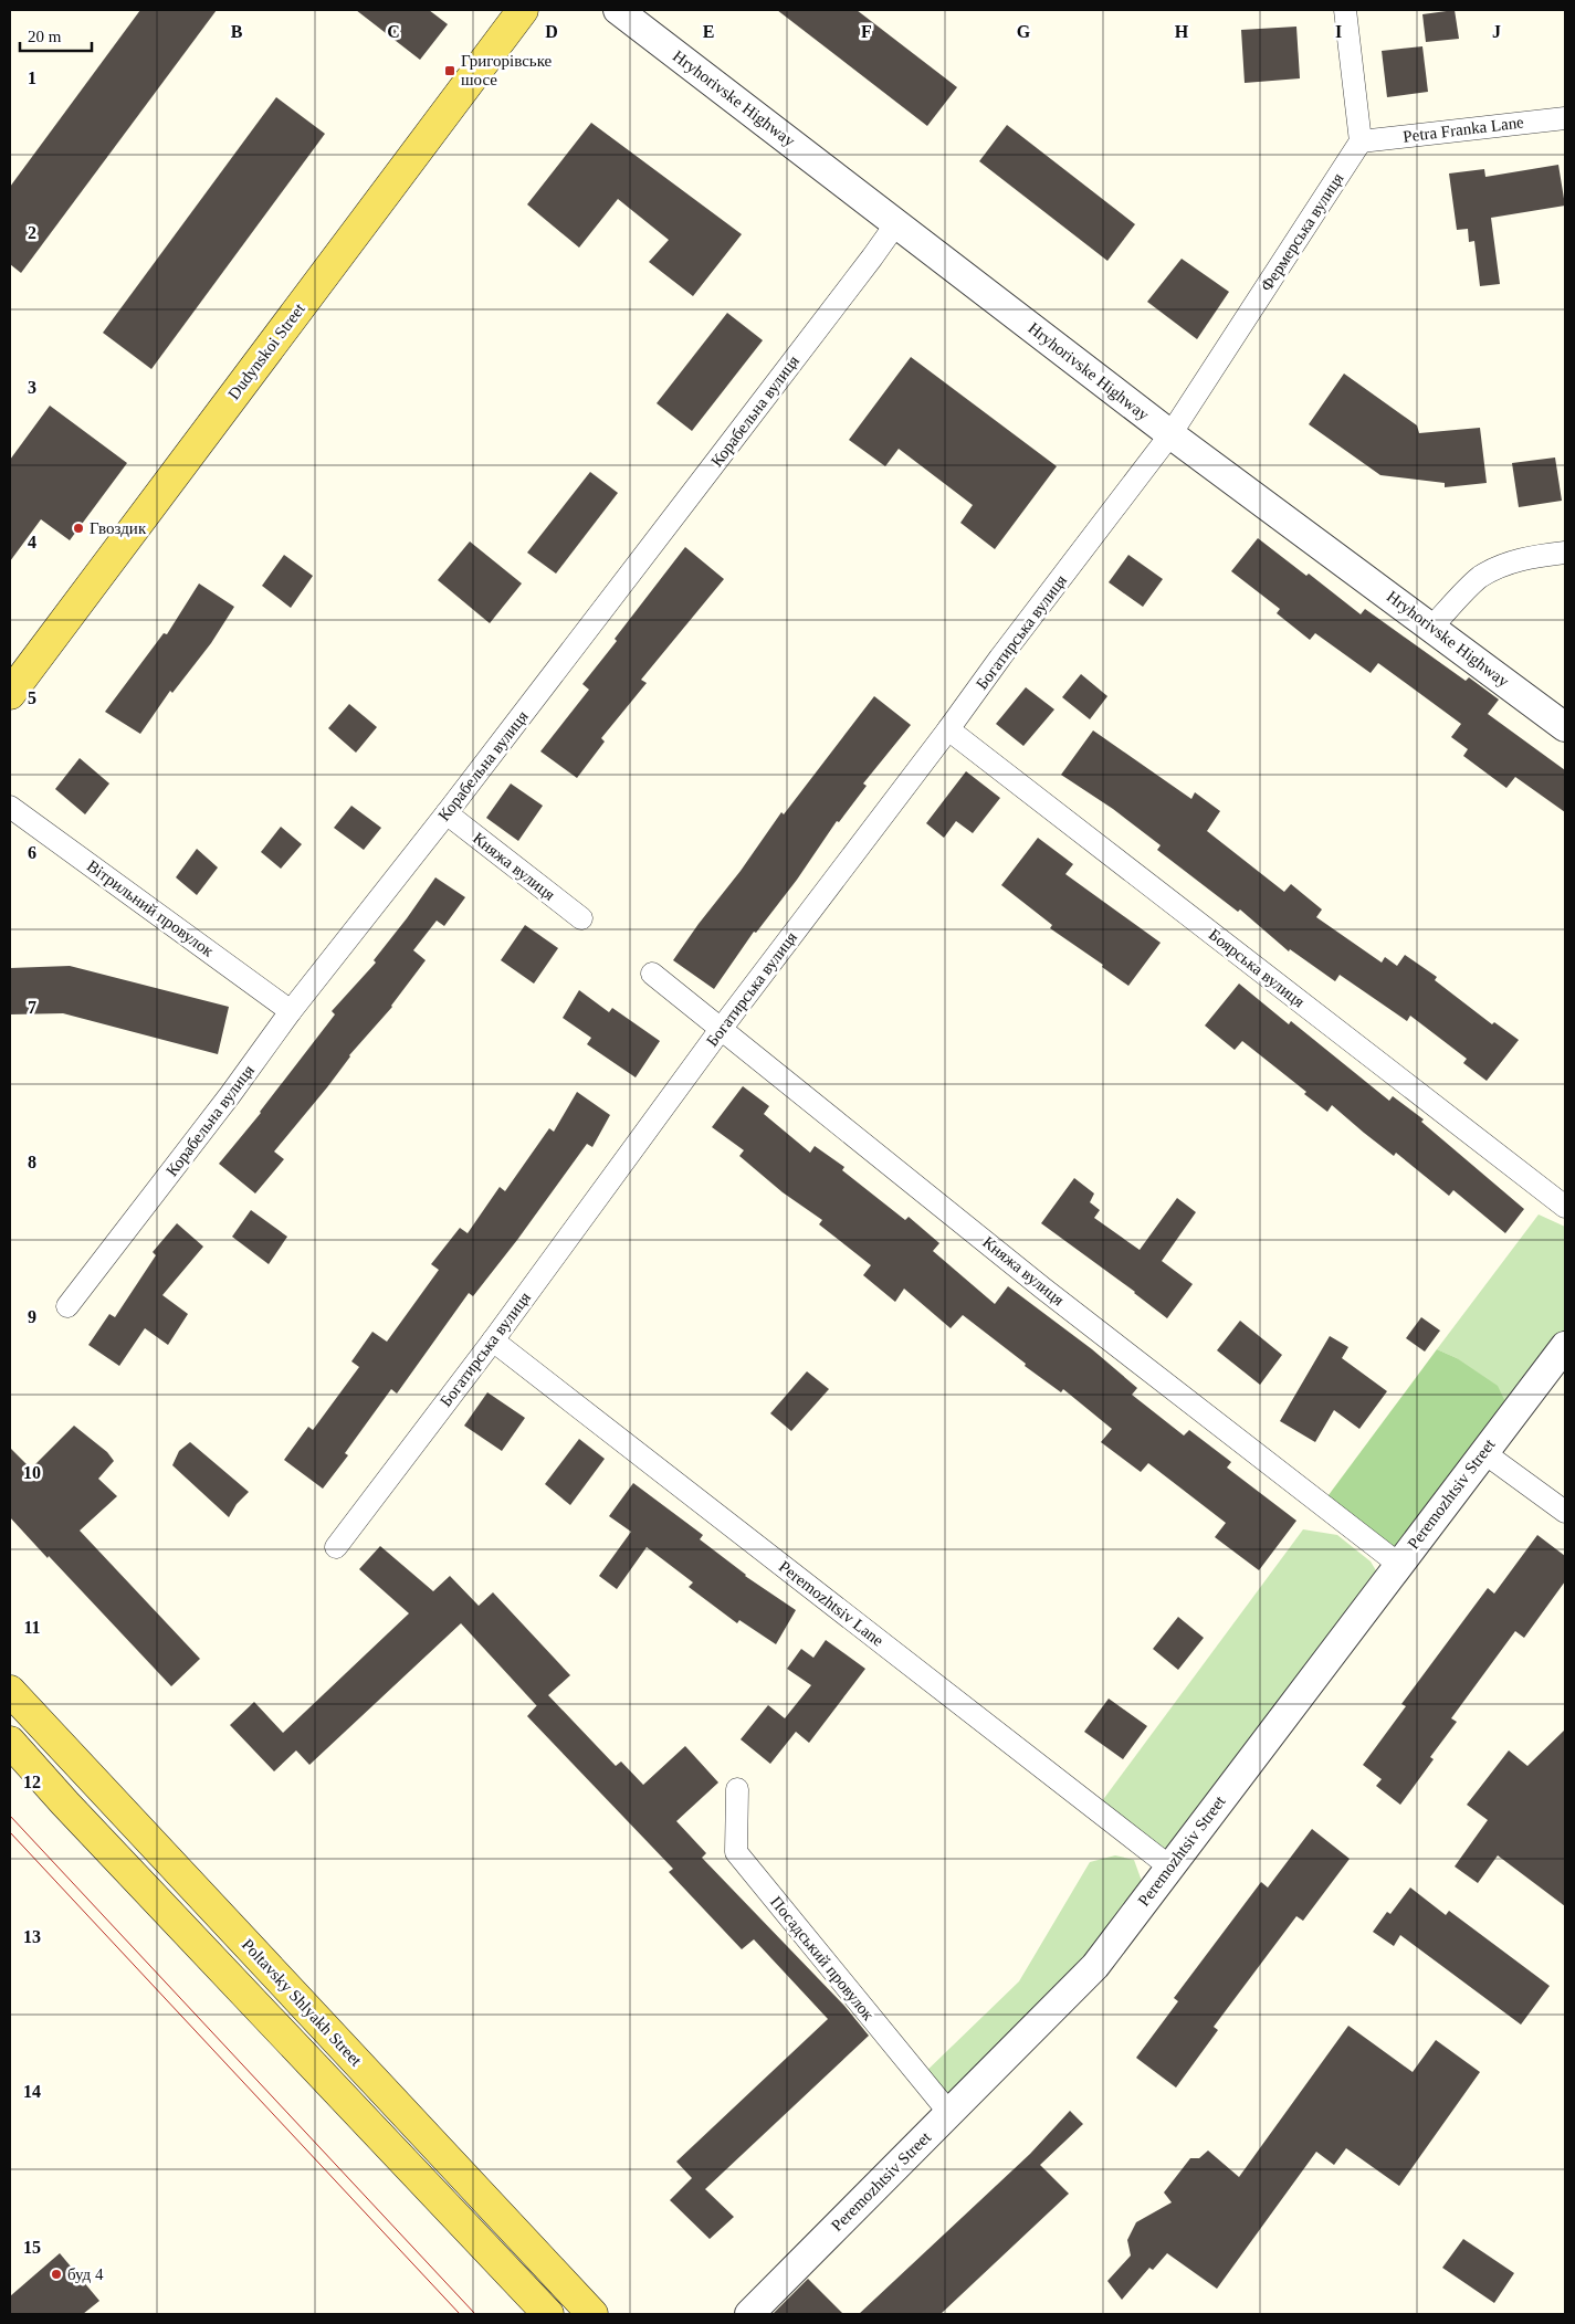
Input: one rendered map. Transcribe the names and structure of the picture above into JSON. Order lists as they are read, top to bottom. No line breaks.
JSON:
{"streets":{"main road":["Dudynskoi Street","Poltavsky Shlyakh Street"],"street":["Hryhorivske Highway","Petra Franka Lane","Фермерська вулиця","Корабельна вулиця","Богатирська вулиця","Княжа вулиця","Вітрильний провулок","Боярська вулиця","Peremozhtsiv Street","Peremozhtsiv Lane","Посадський провулок"]},"crossings":[["Hryhorivske Highway","Фермерська вулиця"],["Hryhorivske Highway","Корабельна вулиця"],["Hryhorivske Highway","Богатирська вулиця"],["Petra Franka Lane","Фермерська вулиця"],["Фермерська вулиця","Богатирська вулиця"],["Корабельна вулиця","Княжа вулиця"],["Корабельна вулиця","Вітрильний провулок"],["Богатирська вулиця","Княжа вулиця"],["Богатирська вулиця","Боярська вулиця"],["Богатирська вулиця","Peremozhtsiv Lane"],["Княжа вулиця","Peremozhtsiv Street"],["Peremozhtsiv Street","Peremozhtsiv Lane"],["Peremozhtsiv Street","Посадський провулок"]],"places":{"transit":["Григорівське шосе"],"other":["Гвоздик","буд 4"]},"scale_bar":"20 m","grid":{"columns":["B","C","D","E","F","G","H","I","J"],"rows":["1","2","3","4","5","6","7","8","9","10","11","12","13","14","15"]}}
